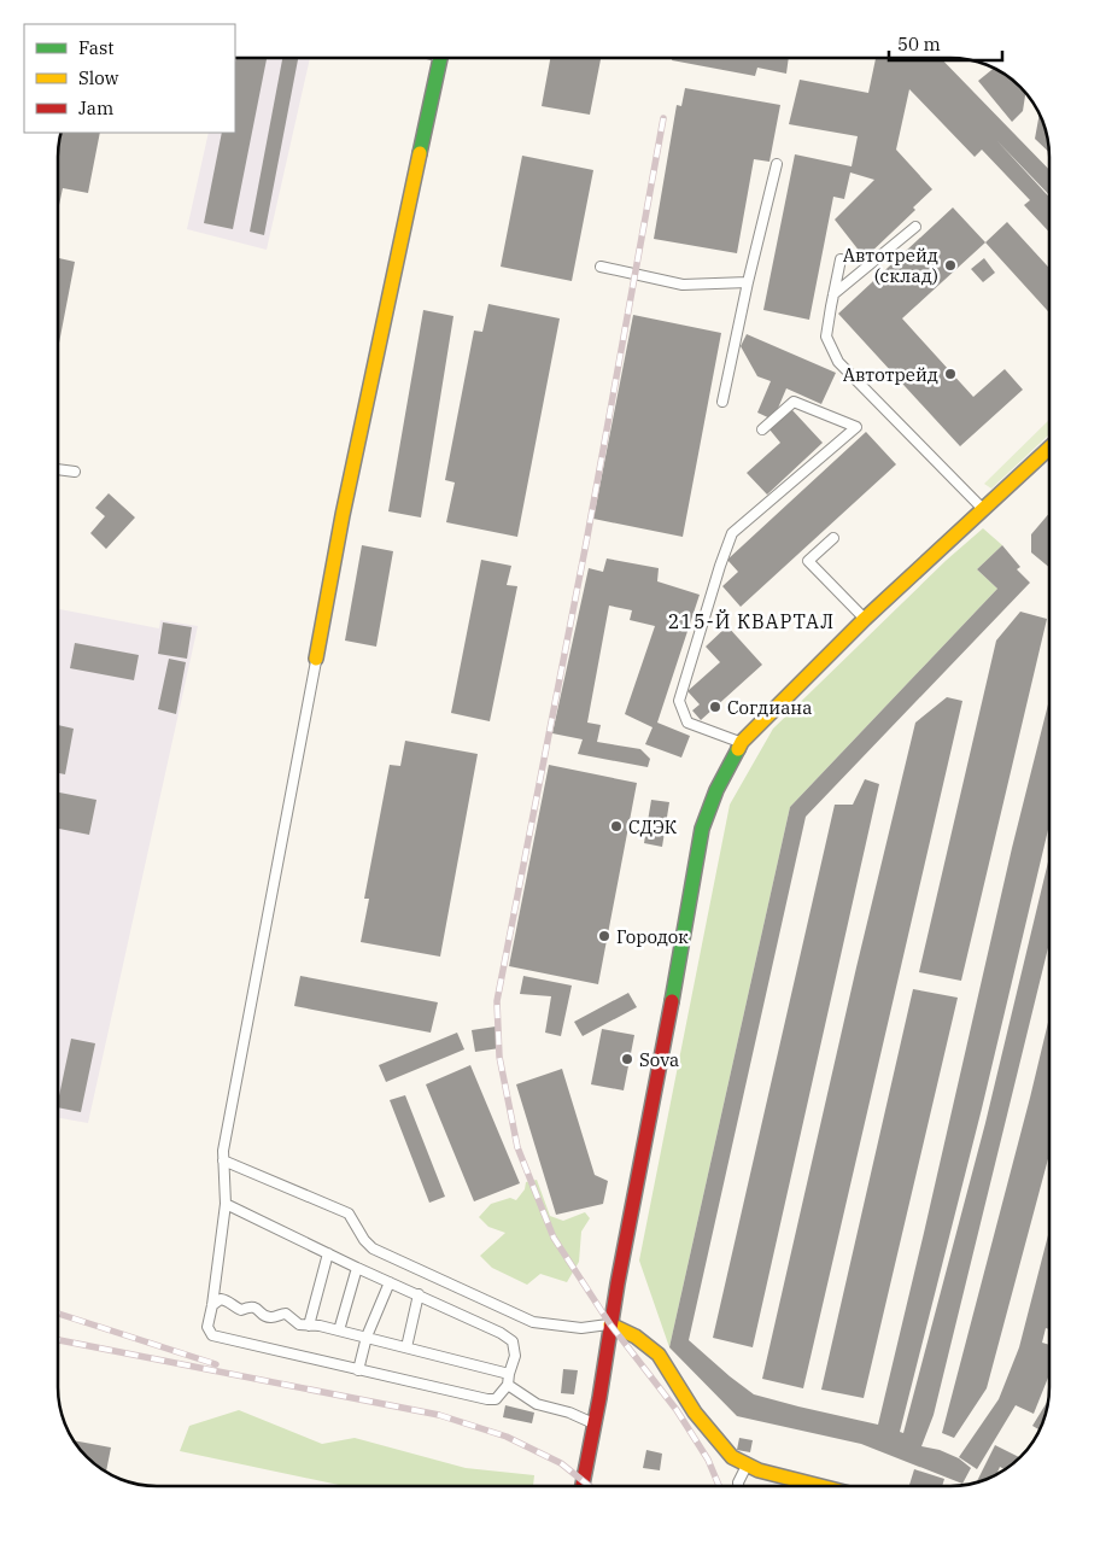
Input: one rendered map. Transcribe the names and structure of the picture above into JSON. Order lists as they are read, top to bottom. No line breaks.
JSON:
{"districts":["215-Й КВАРТАЛ"],"places":["Автотрейд (склад)","Автотрейд","Согдиана","СДЭК","Городок","Sova"],"legend":["Fast","Slow","Jam"],"scale_bar":"50 m"}
